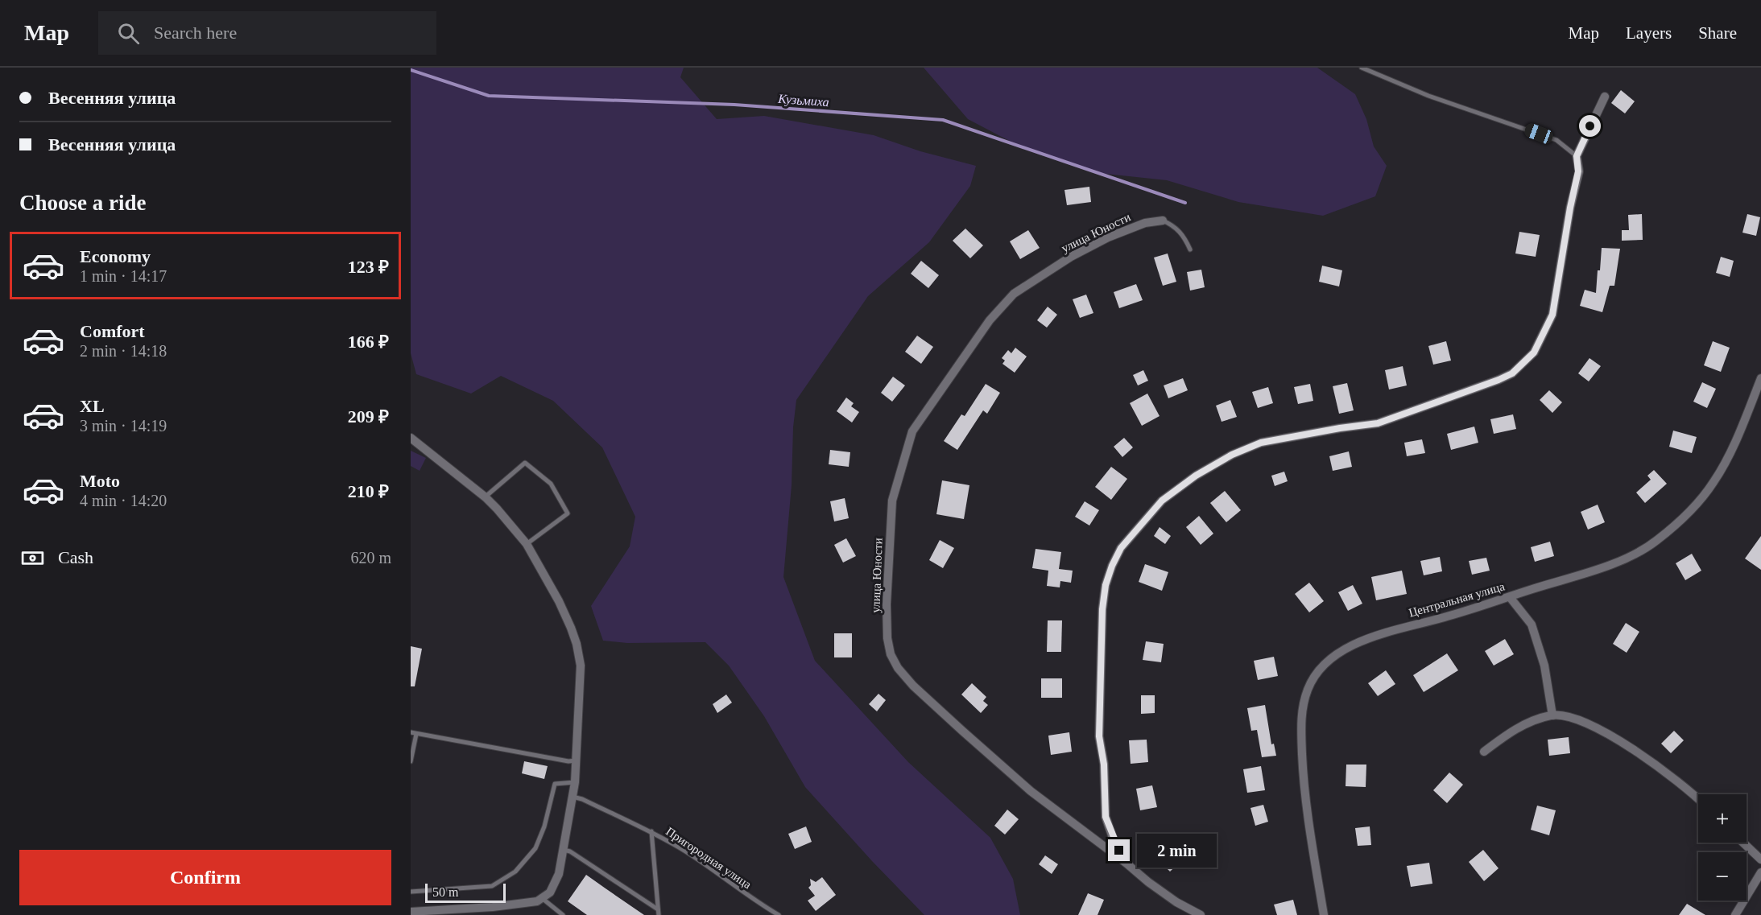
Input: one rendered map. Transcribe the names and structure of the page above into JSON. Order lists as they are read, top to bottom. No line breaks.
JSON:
{"streets":{"street":["улица Юности","Центральная улица"],"lane":["Пригородная улица"]},"water":["Кузьмиха"],"scale_bar":"50 m","page":{"header":"Map","search":"Search here","nav":["Map","Layers","Share"],"banner":["Весенняя улица","Весенняя улица"],"heading":"Choose a ride","list":[{"name":"Economy","note":"1 min · 14:17","value":"123 ₽"},{"name":"Comfort","note":"2 min · 14:18","value":"166 ₽"},{"name":"XL","note":"3 min · 14:19","value":"209 ₽"},{"name":"Moto","note":"4 min · 14:20","value":"210 ₽"}],"pay":["Cash","620 m"],"map_buttons":["+","−"],"bubble":"2 min","buttons":"Confirm","scale":"50 m"}}
